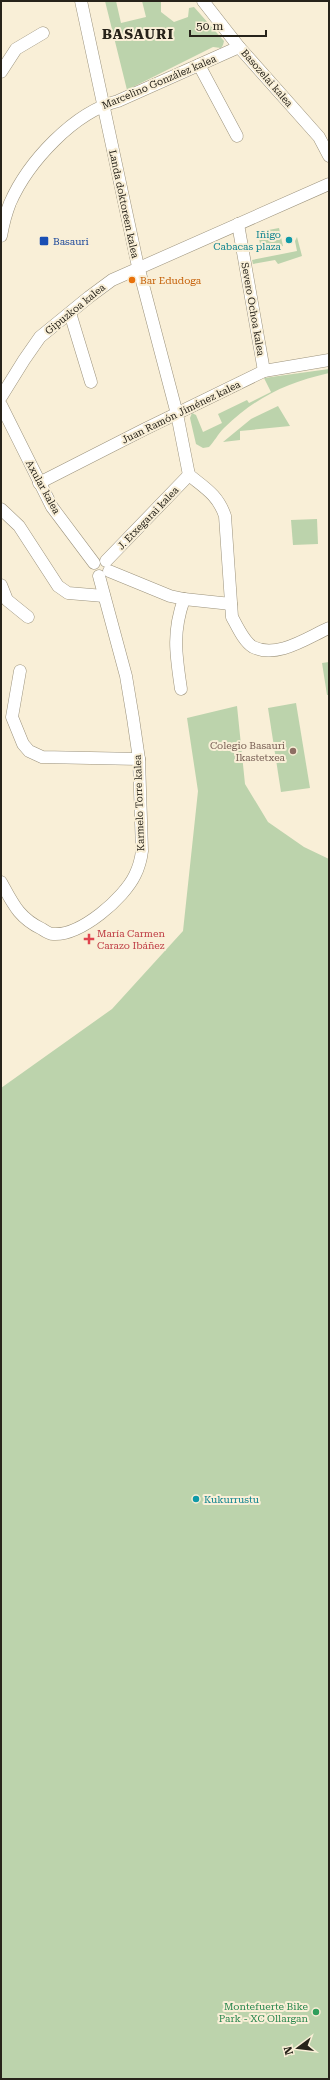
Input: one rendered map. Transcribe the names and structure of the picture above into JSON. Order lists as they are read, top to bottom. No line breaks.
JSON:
{"streets":{"street":["Basozelai kalea","Marcelino González kalea","Landa doktoreen kalea","Gipuzkoa kalea","Severo Ochoa kalea","Juan Ramón Jiménez kalea","Axular kalea","J. Etxegarai kalea","Karmelo Torre kalea"]},"crossings":[["Basozelai kalea","Marcelino González kalea"],["Marcelino González kalea","Landa doktoreen kalea"],["Landa doktoreen kalea","Gipuzkoa kalea"],["Landa doktoreen kalea","Juan Ramón Jiménez kalea"],["Landa doktoreen kalea","J. Etxegarai kalea"],["Gipuzkoa kalea","Severo Ochoa kalea"],["Gipuzkoa kalea","Axular kalea"],["Severo Ochoa kalea","Juan Ramón Jiménez kalea"],["Juan Ramón Jiménez kalea","Axular kalea"],["Axular kalea","J. Etxegarai kalea"],["Axular kalea","Karmelo Torre kalea"],["J. Etxegarai kalea","Karmelo Torre kalea"]],"districts":["BASAURI"],"places":{"other":["Iñigo Cabacas plaza","Bar Edudoga","Colegio Basauri Ikastetxea","Kukurrustu","Montefuerte Bike Park - XC Ollargan"],"transit":["Basauri"],"health":["María Carmen Carazo Ibáñez"]},"scale_bar":"50 m","north":"left"}
